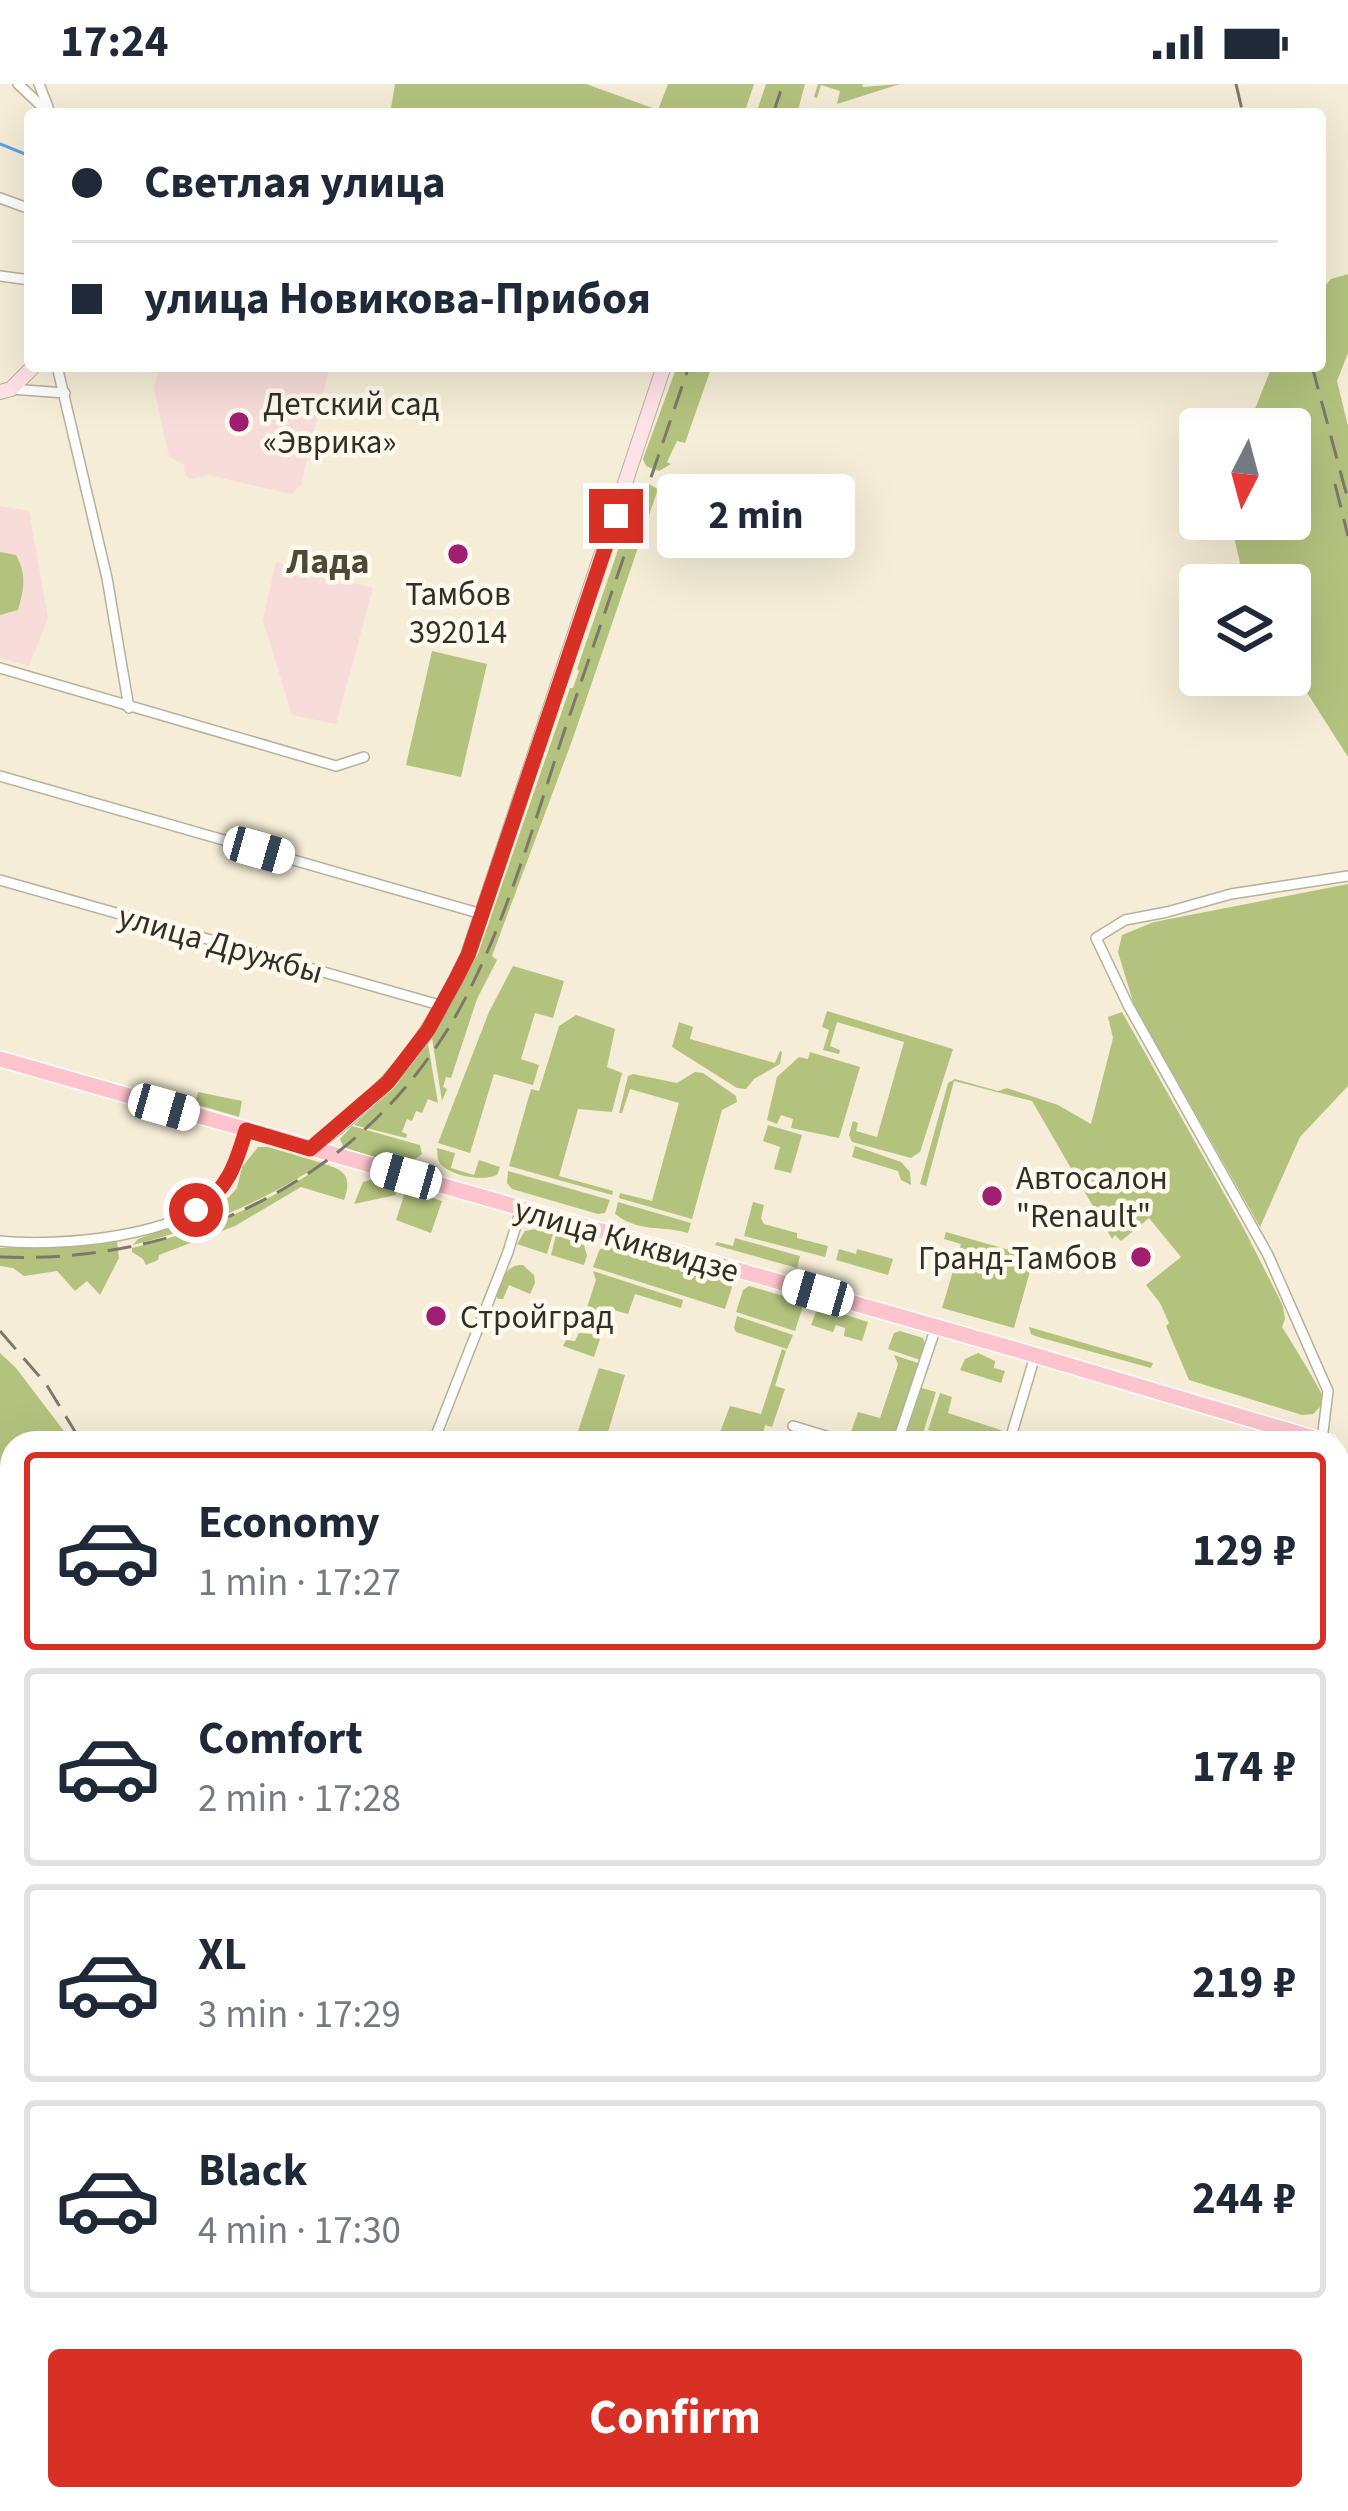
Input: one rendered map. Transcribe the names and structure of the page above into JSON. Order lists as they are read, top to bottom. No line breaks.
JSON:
{"streets":{"main road":["улица Киквидзе"],"street":["улица Дружбы"]},"districts":["Лада"],"places":["Детский сад «Эврика»","Тамбов 392014","Автосалон \"Renault\"","Гранд-Тамбов","Стройград"],"north":"bottom","page":{"status":"17:24","banner":["Светлая улица","улица Новикова-Прибоя"],"bubble":"2 min","list":[{"name":"Economy","note":"1 min · 17:27","value":"129 ₽"},{"name":"Comfort","note":"2 min · 17:28","value":"174 ₽"},{"name":"XL","note":"3 min · 17:29","value":"219 ₽"},{"name":"Black","note":"4 min · 17:30","value":"244 ₽"}],"buttons":"Confirm"}}
